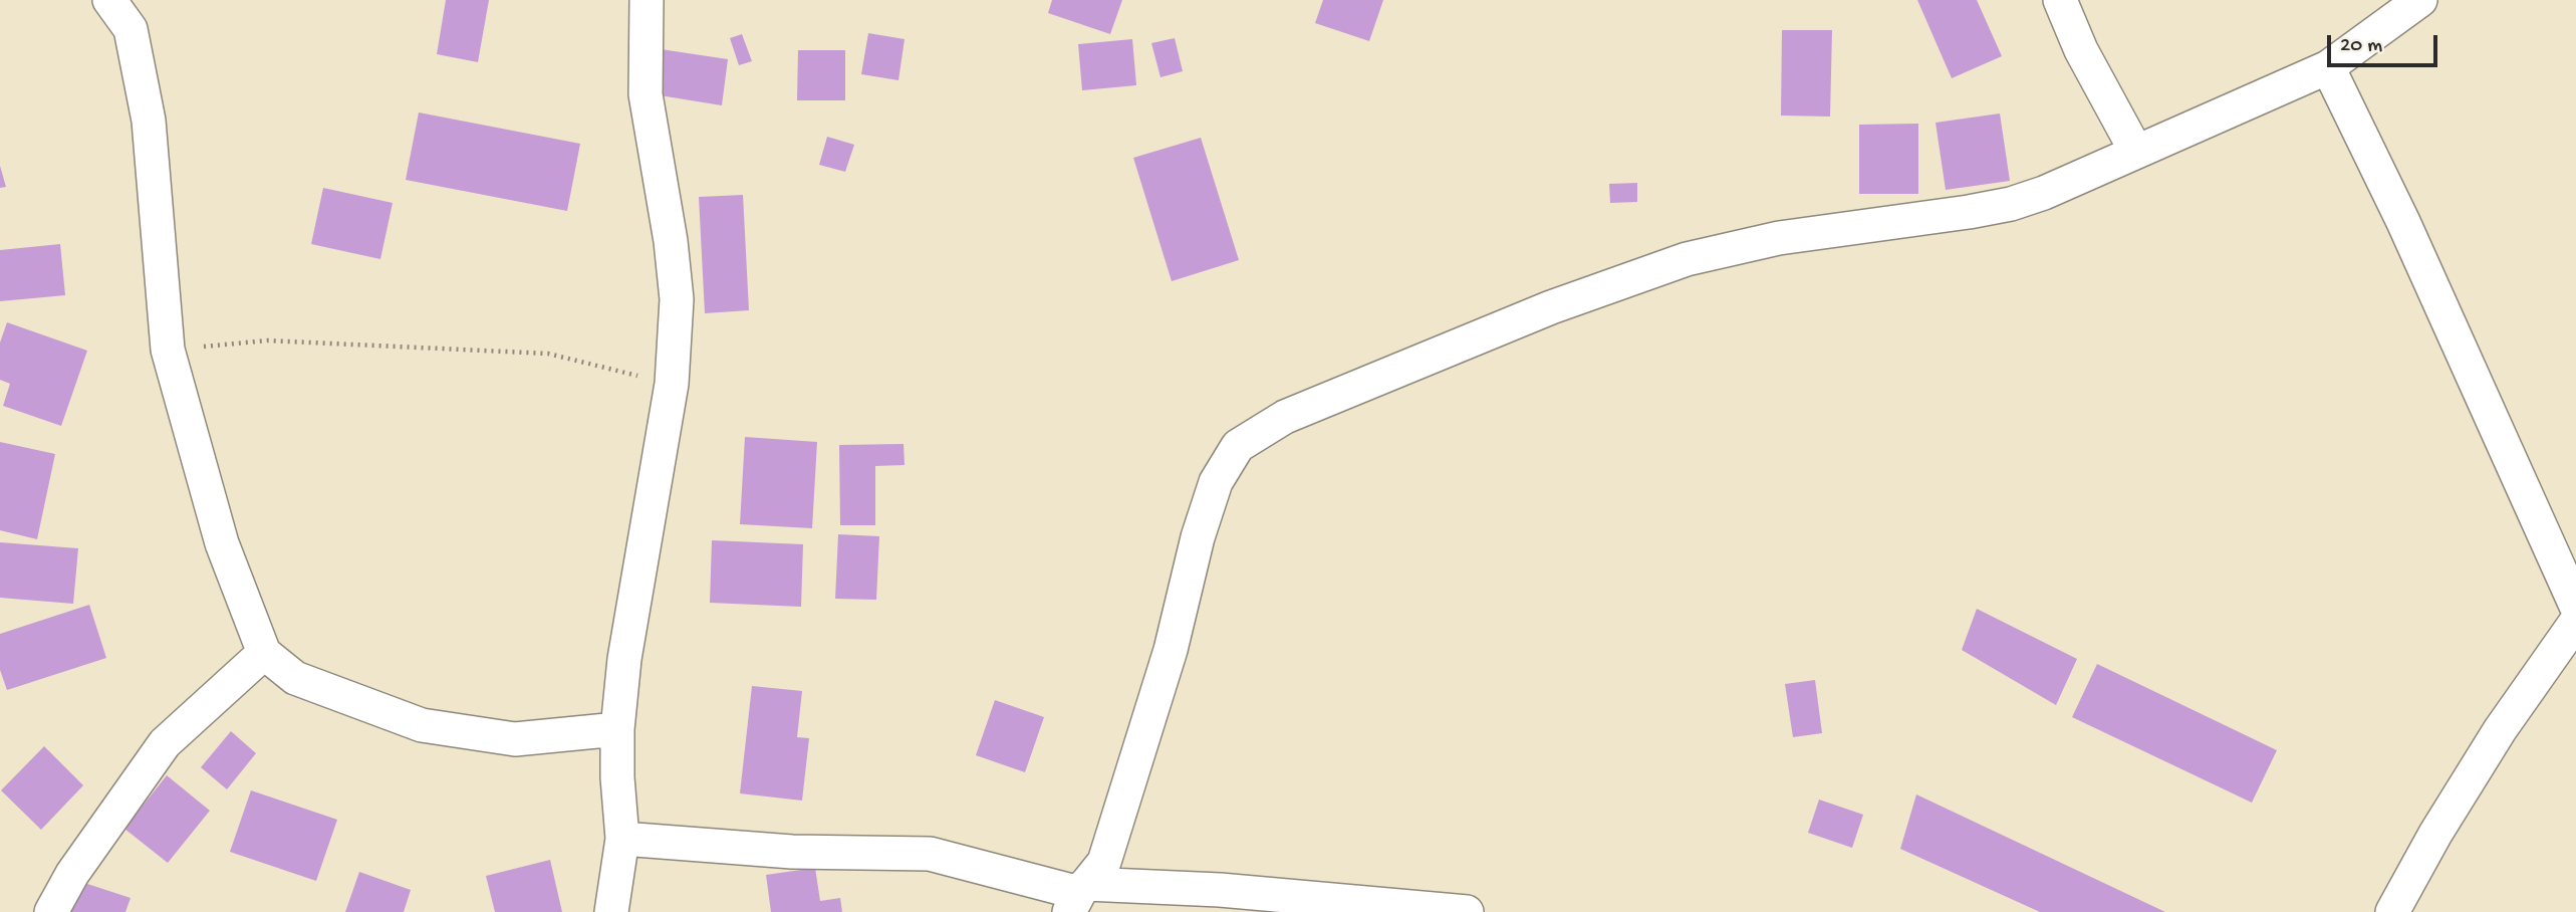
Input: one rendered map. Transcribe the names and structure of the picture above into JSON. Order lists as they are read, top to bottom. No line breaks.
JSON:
{"scale_bar":"20 m"}
